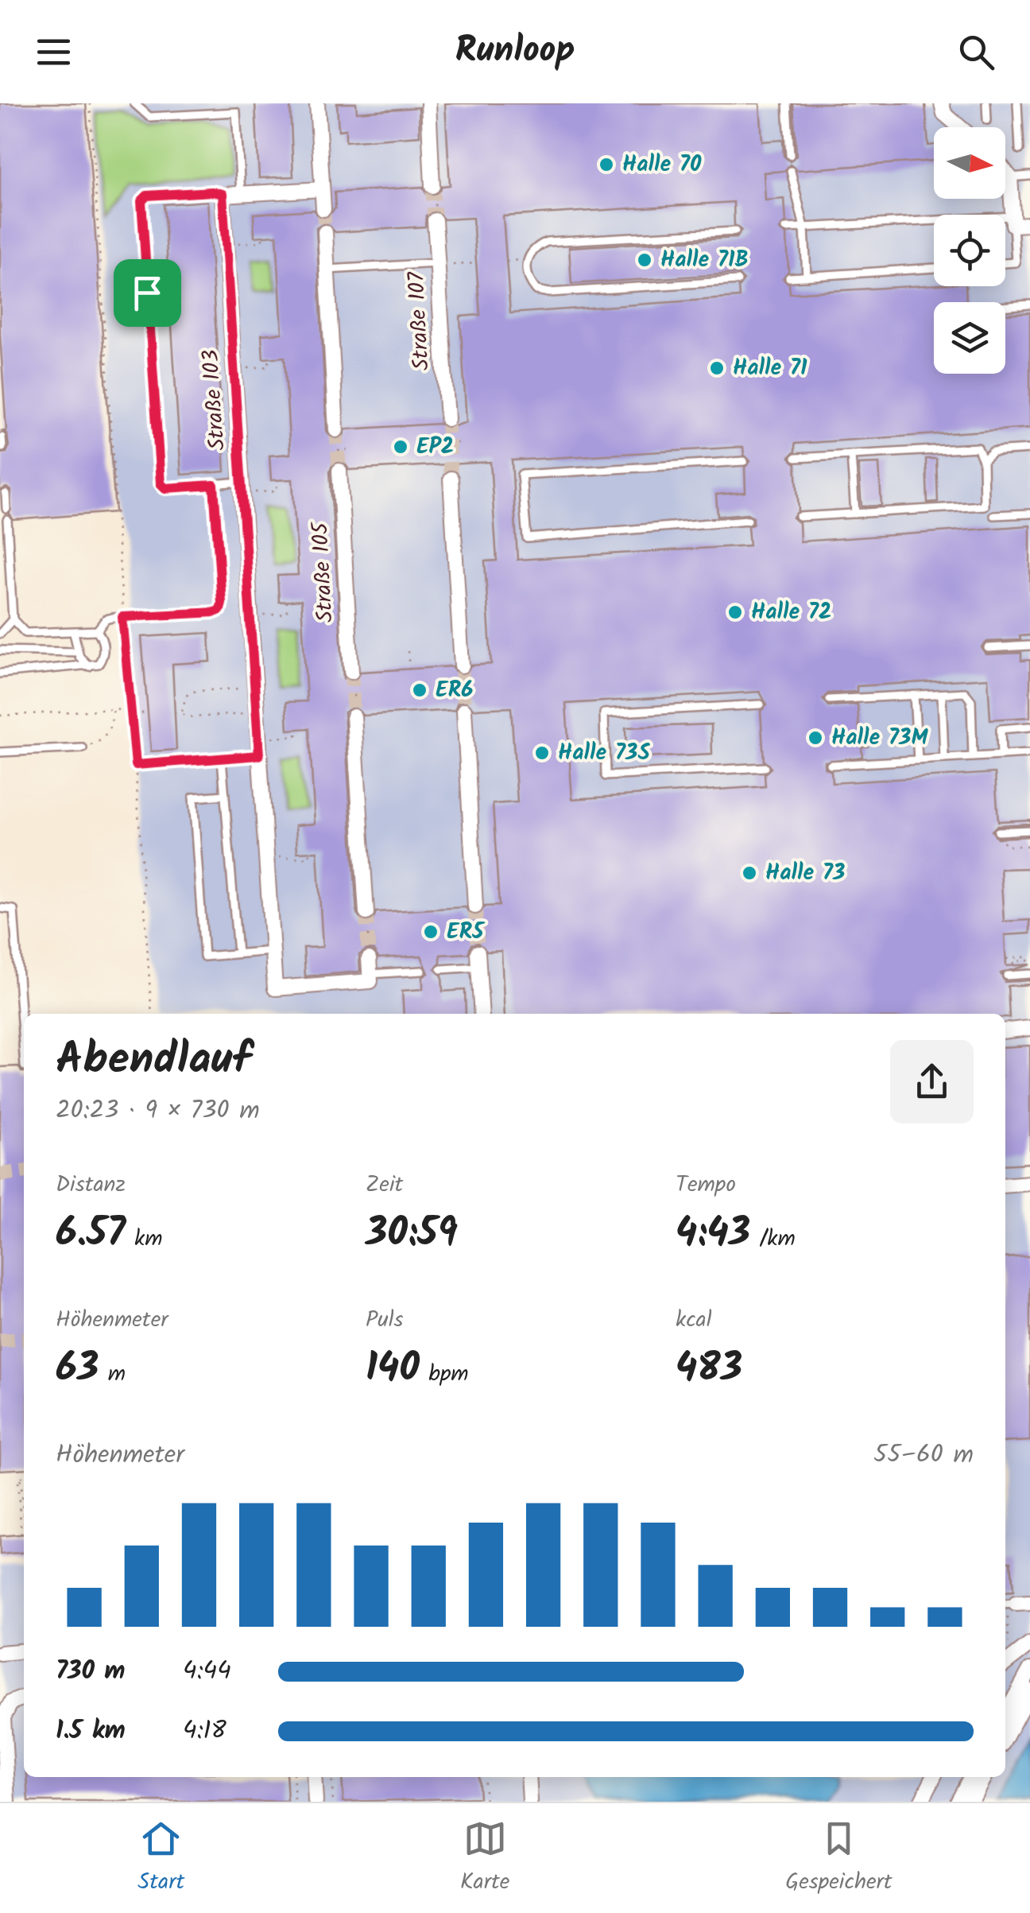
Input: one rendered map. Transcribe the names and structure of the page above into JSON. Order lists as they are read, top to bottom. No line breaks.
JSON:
{"streets":{"street":["Straße 107","Straße 103","Straße 105"]},"places":["Halle 70","Halle 71B","Halle 71","EP2","Halle 72","ER6","Halle 73M","Halle 73S","Halle 73","ER5"],"north":"right","page":{"header":"Runloop","heading":["Abendlauf","20:23 · 9 × 730 m"],"stats":[["Distanz","6.57 km"],["Zeit","30:59"],["Tempo","4:43 /km"],["Höhenmeter","63 m"],["Puls","140 bpm"],["kcal","483"]],"chart":["Höhenmeter","55–60 m"],"list":[{"name":"730 m","note":"4:44"},{"name":"1.5 km","note":"4:18"}],"tabs":["Start","Karte","Gespeichert"]}}
